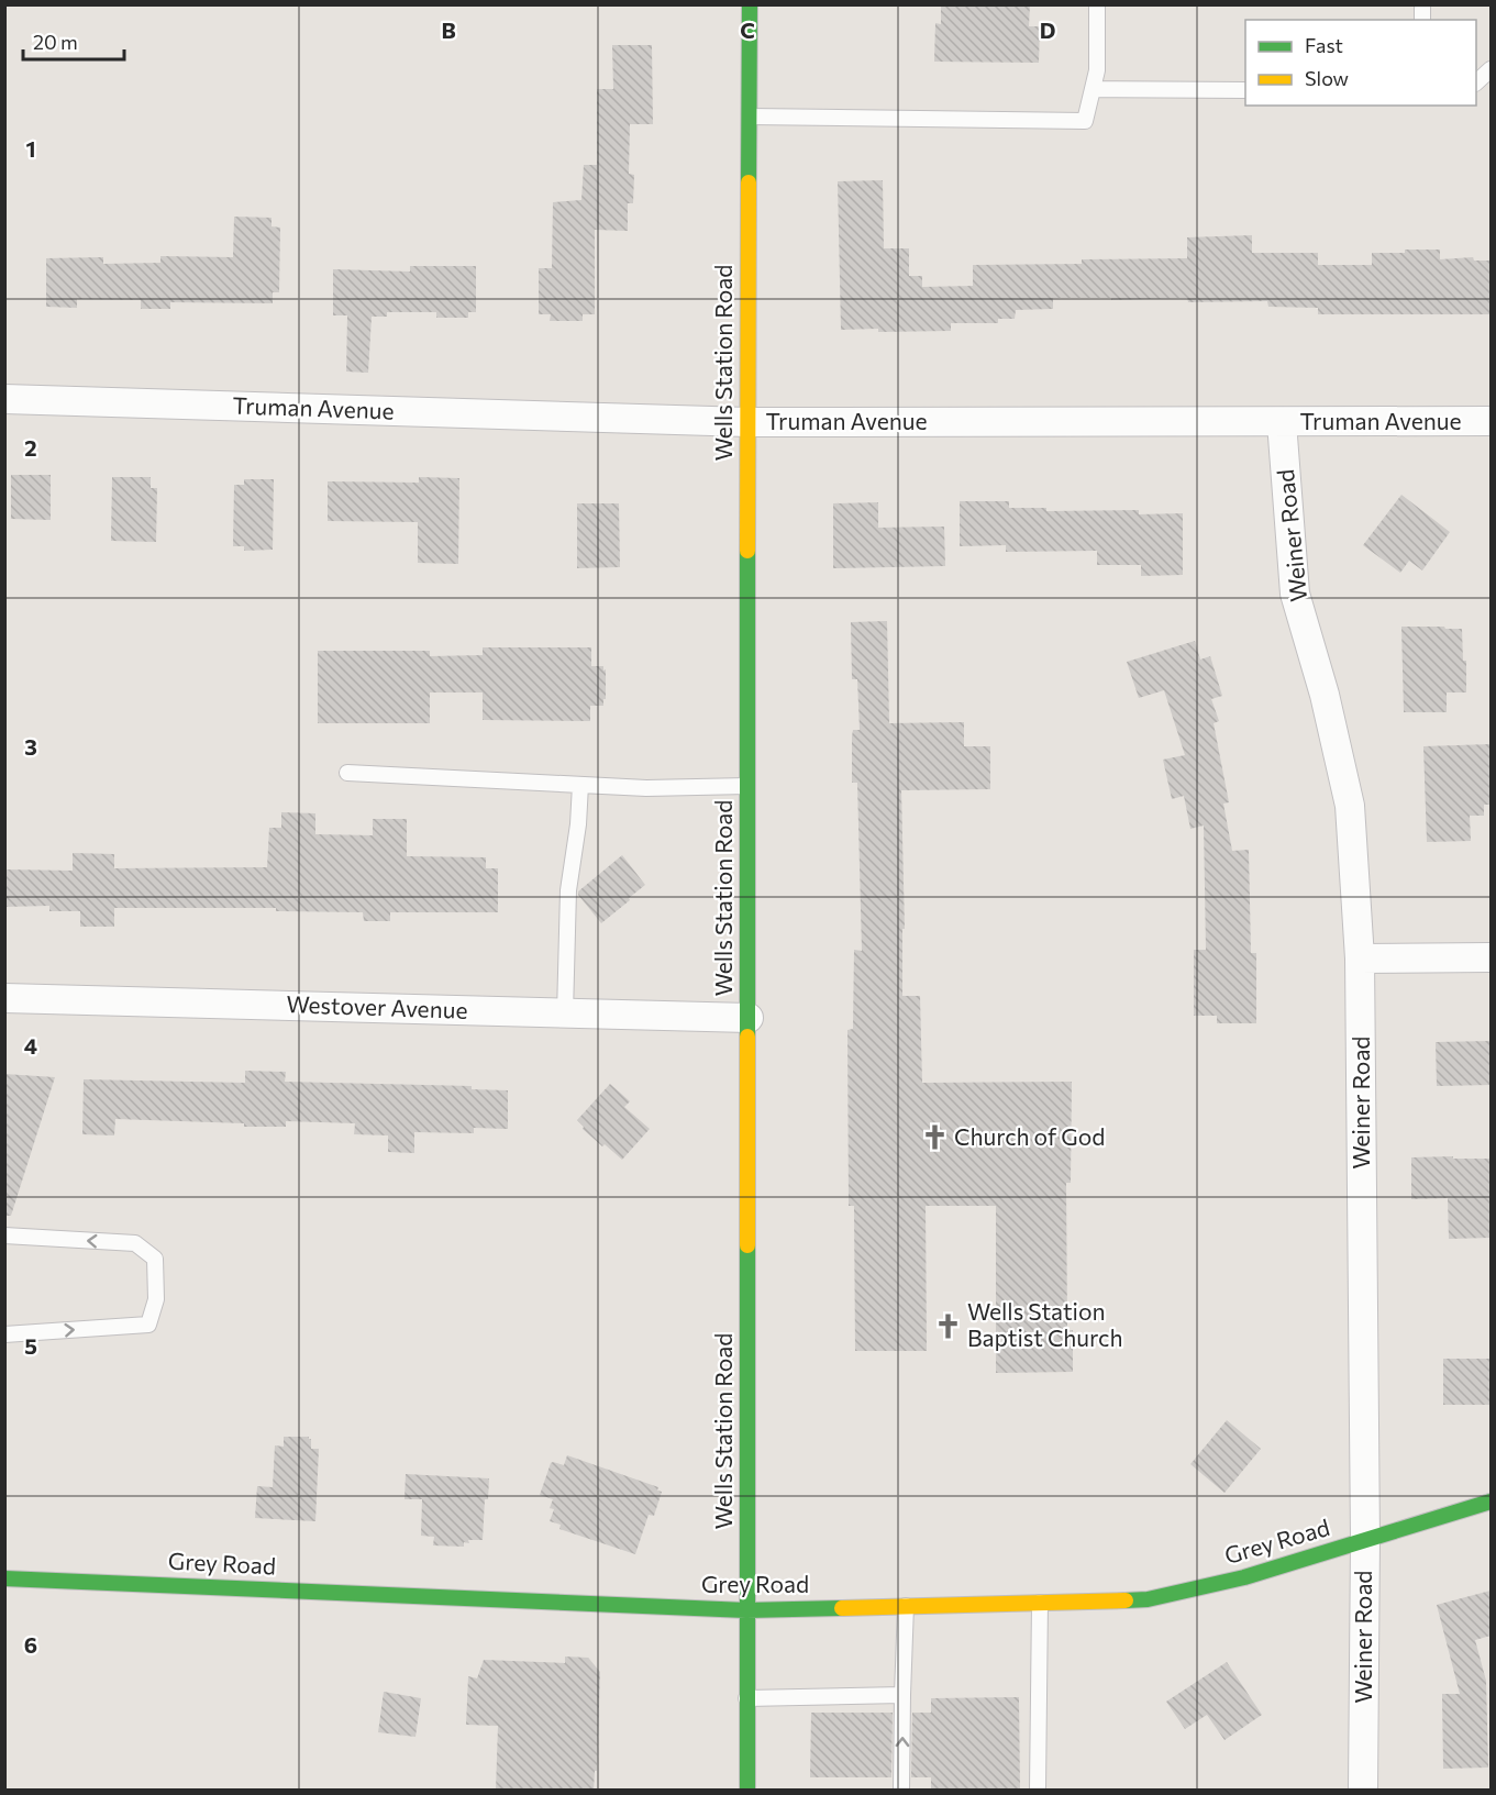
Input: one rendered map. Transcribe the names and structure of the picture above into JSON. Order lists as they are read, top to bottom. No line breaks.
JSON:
{"streets":{"street":["Wells Station Road","Truman Avenue","Weiner Road","Westover Avenue","Grey Road"]},"crossings":[["Wells Station Road","Truman Avenue"],["Wells Station Road","Westover Avenue"],["Wells Station Road","Grey Road"],["Truman Avenue","Weiner Road"],["Weiner Road","Grey Road"]],"places":{"church":["Church of God","Wells Station Baptist Church"]},"legend":["Fast","Slow"],"scale_bar":"20 m","grid":{"columns":["B","C","D"],"rows":["1","2","3","4","5","6"]}}
